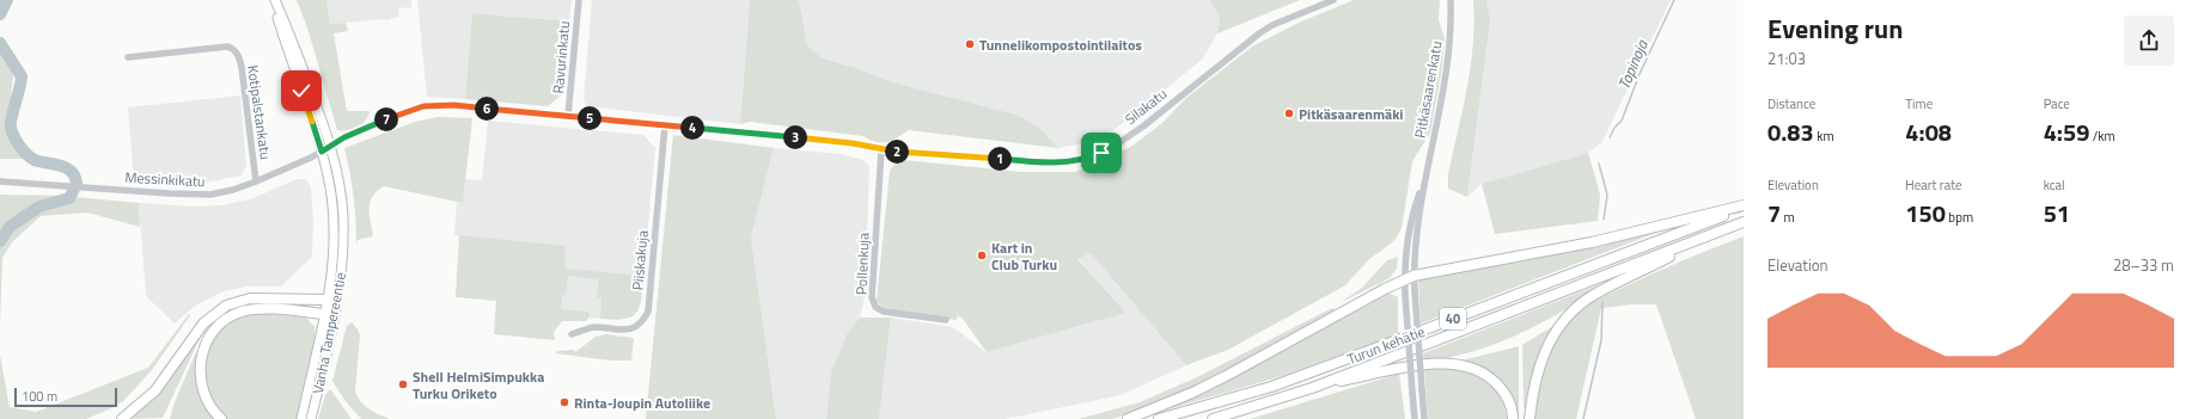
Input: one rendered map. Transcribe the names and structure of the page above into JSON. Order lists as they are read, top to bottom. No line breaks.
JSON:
{"streets":{"highway":["40","Turun kehätie"],"main road":["Vanha Tampereentie"],"street":["Ravurinkatu","Pitkäsaarenkatu","Silakatu","Kotipalstankatu","Messinkikatu","Piiskakuja","Pollenkuja"]},"crossings":[["Ravurinkatu","Silakatu"],["Silakatu","Messinkikatu"],["Silakatu","Piiskakuja"],["Silakatu","Pollenkuja"],["Silakatu","Vanha Tampereentie"],["Kotipalstankatu","Messinkikatu"],["Messinkikatu","Vanha Tampereentie"]],"water":["Topinoja"],"places":["Tunnelikompostointilaitos","Pitkäsaarenmäki","Kart in Club Turku","Shell HelmiSimpukka Turku Oriketo","Rinta-Joupin Autoliike"],"scale_bar":"100 m","page":{"heading":["Evening run","21:03"],"stats":[["Distance","0.83 km"],["Time","4:08"],["Pace","4:59 /km"],["Elevation","7 m"],["Heart rate","150 bpm"],["kcal","51"]],"pins":["6","5","7","4","3","2","1"],"chart":["Elevation","28–33 m"],"scale":"100 m"}}
